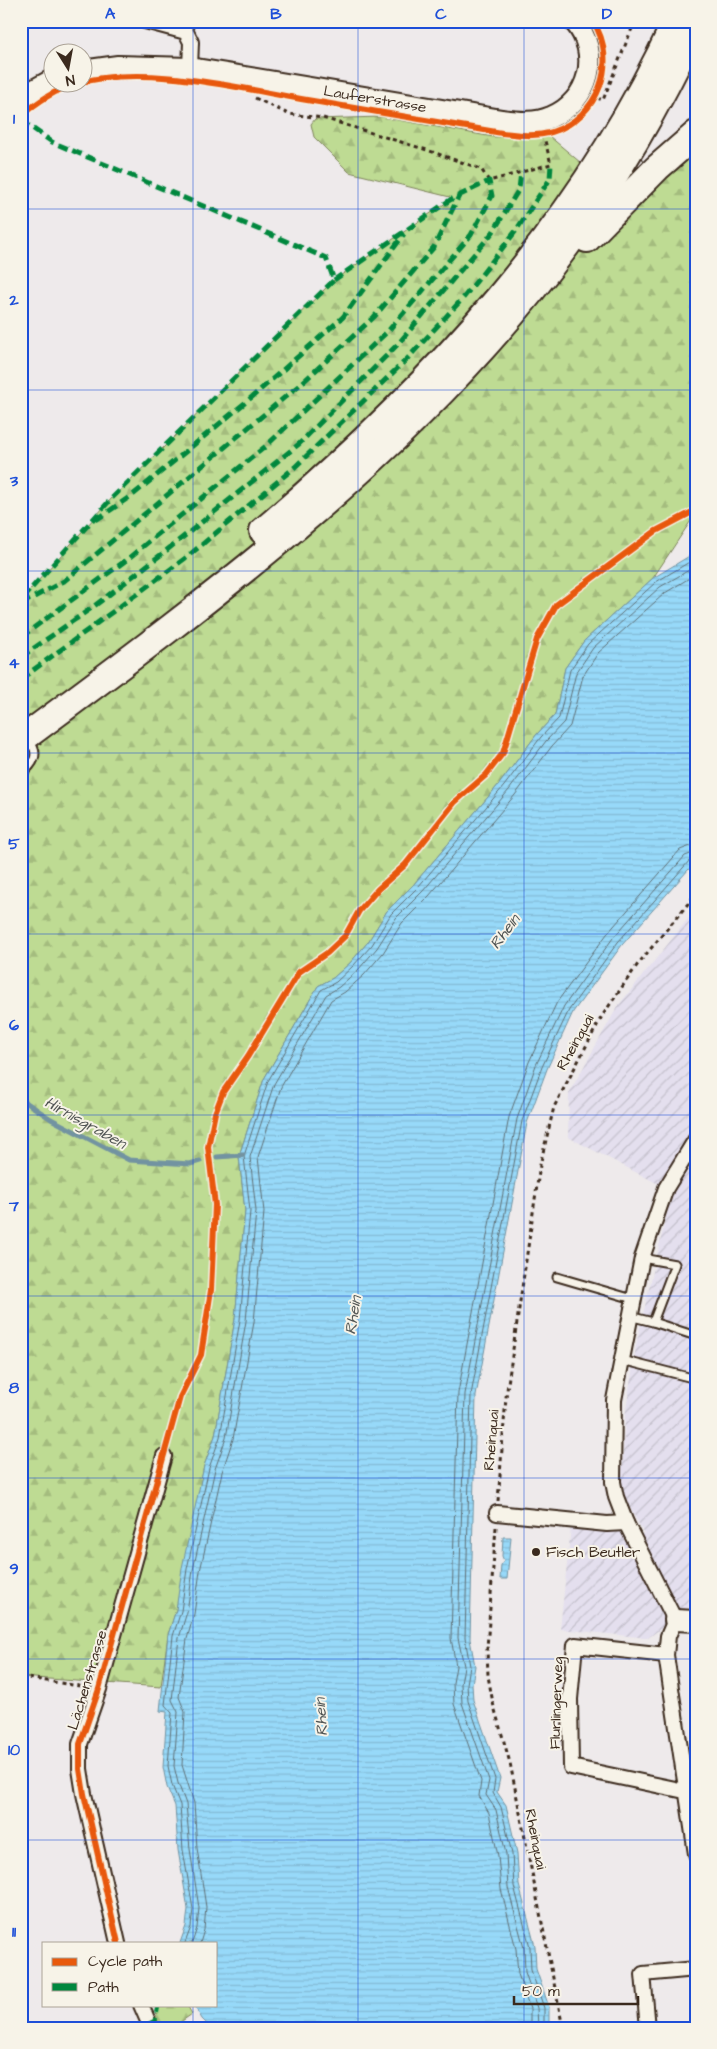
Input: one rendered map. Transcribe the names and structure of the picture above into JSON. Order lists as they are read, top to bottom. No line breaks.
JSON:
{"streets":{"street":["Lauferstrasse","Lächenstrasse","Flurlingerweg"],"path":["Rheinquai"]},"water":["Rhein","Hirnisgraben"],"places":["Fisch Beutler"],"legend":["Cycle path","Path"],"scale_bar":"50 m","north":"bottom","grid":{"columns":["A","B","C","D"],"rows":["1","2","3","4","5","6","7","8","9","10","11"]}}
